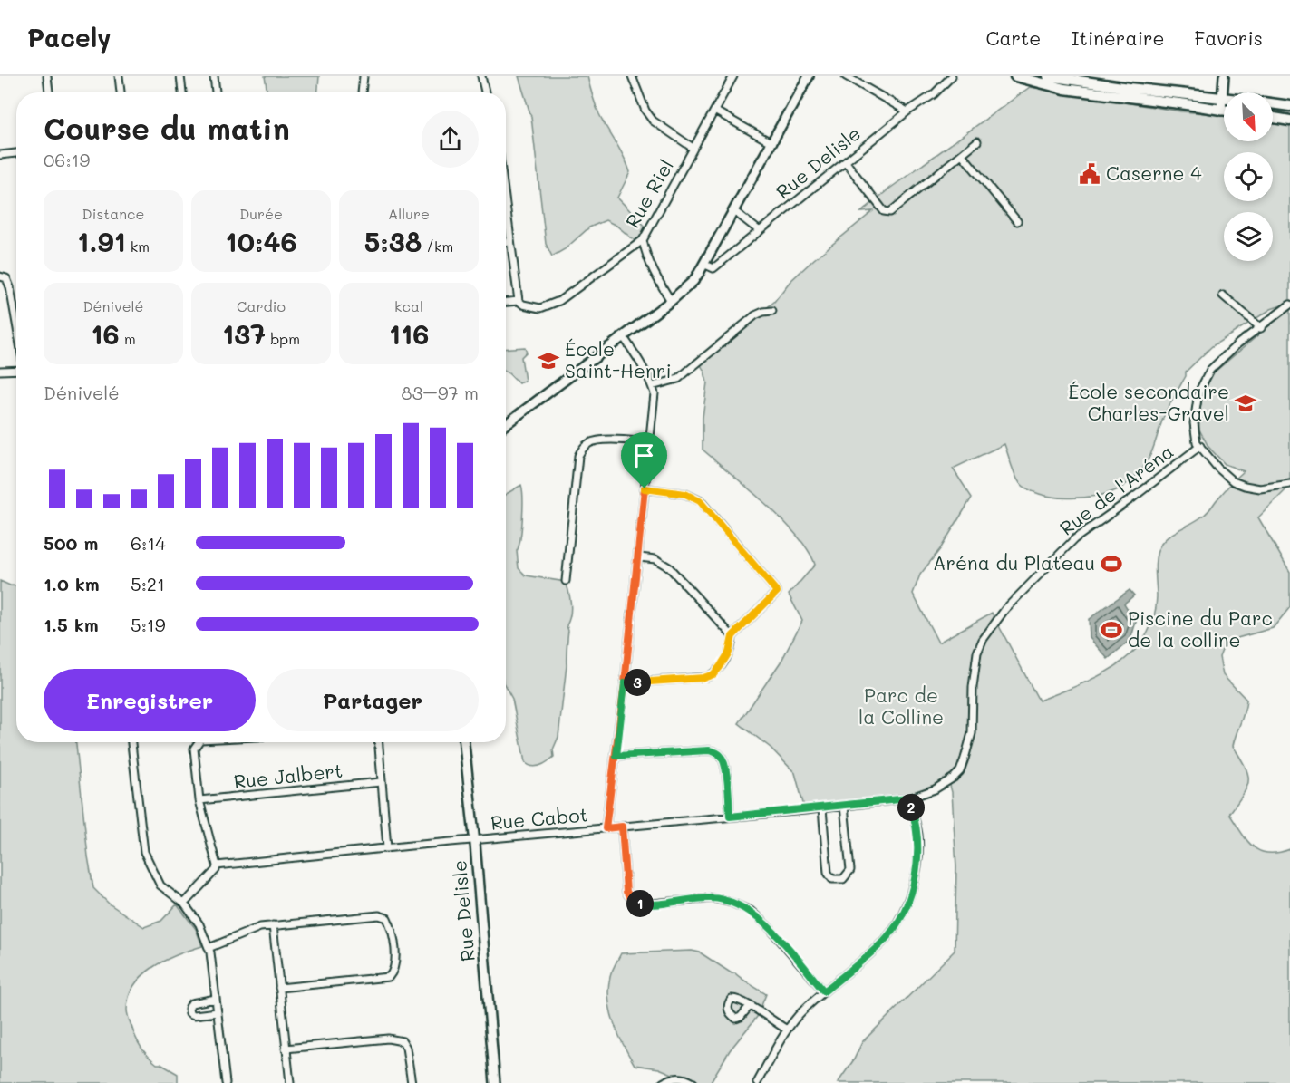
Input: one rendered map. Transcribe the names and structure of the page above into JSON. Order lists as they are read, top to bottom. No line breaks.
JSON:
{"streets":{"street":["Rue Delisle","Rue Riel","Rue de l'Aréna","Rue Jalbert","Rue Cabot"]},"crossings":[["Rue Delisle","Rue Cabot"],["Rue de l'Aréna","Rue Cabot"]],"parks":["Parc de la Colline"],"places":{"public building":["Caserne 4"],"school or university":["École Saint-Henri","École secondaire Charles-Gravel"],"sports":["Aréna du Plateau","Piscine du Parc de la colline"]},"north":"bottom right","page":{"header":"Pacely","nav":["Carte","Itinéraire","Favoris"],"heading":["Course du matin","06:19"],"stats":[["Distance","1.91 km"],["Durée","10:46"],["Allure","5:38 /km"],["Dénivelé","16 m"],["Cardio","137 bpm"],["kcal","116"]],"chart":["Dénivelé","83–97 m"],"list":[{"name":"500 m","note":"6:14"},{"name":"1.0 km","note":"5:21"},{"name":"1.5 km","note":"5:19"}],"buttons":["Enregistrer","Partager"],"pins":["3","2","1"]}}
